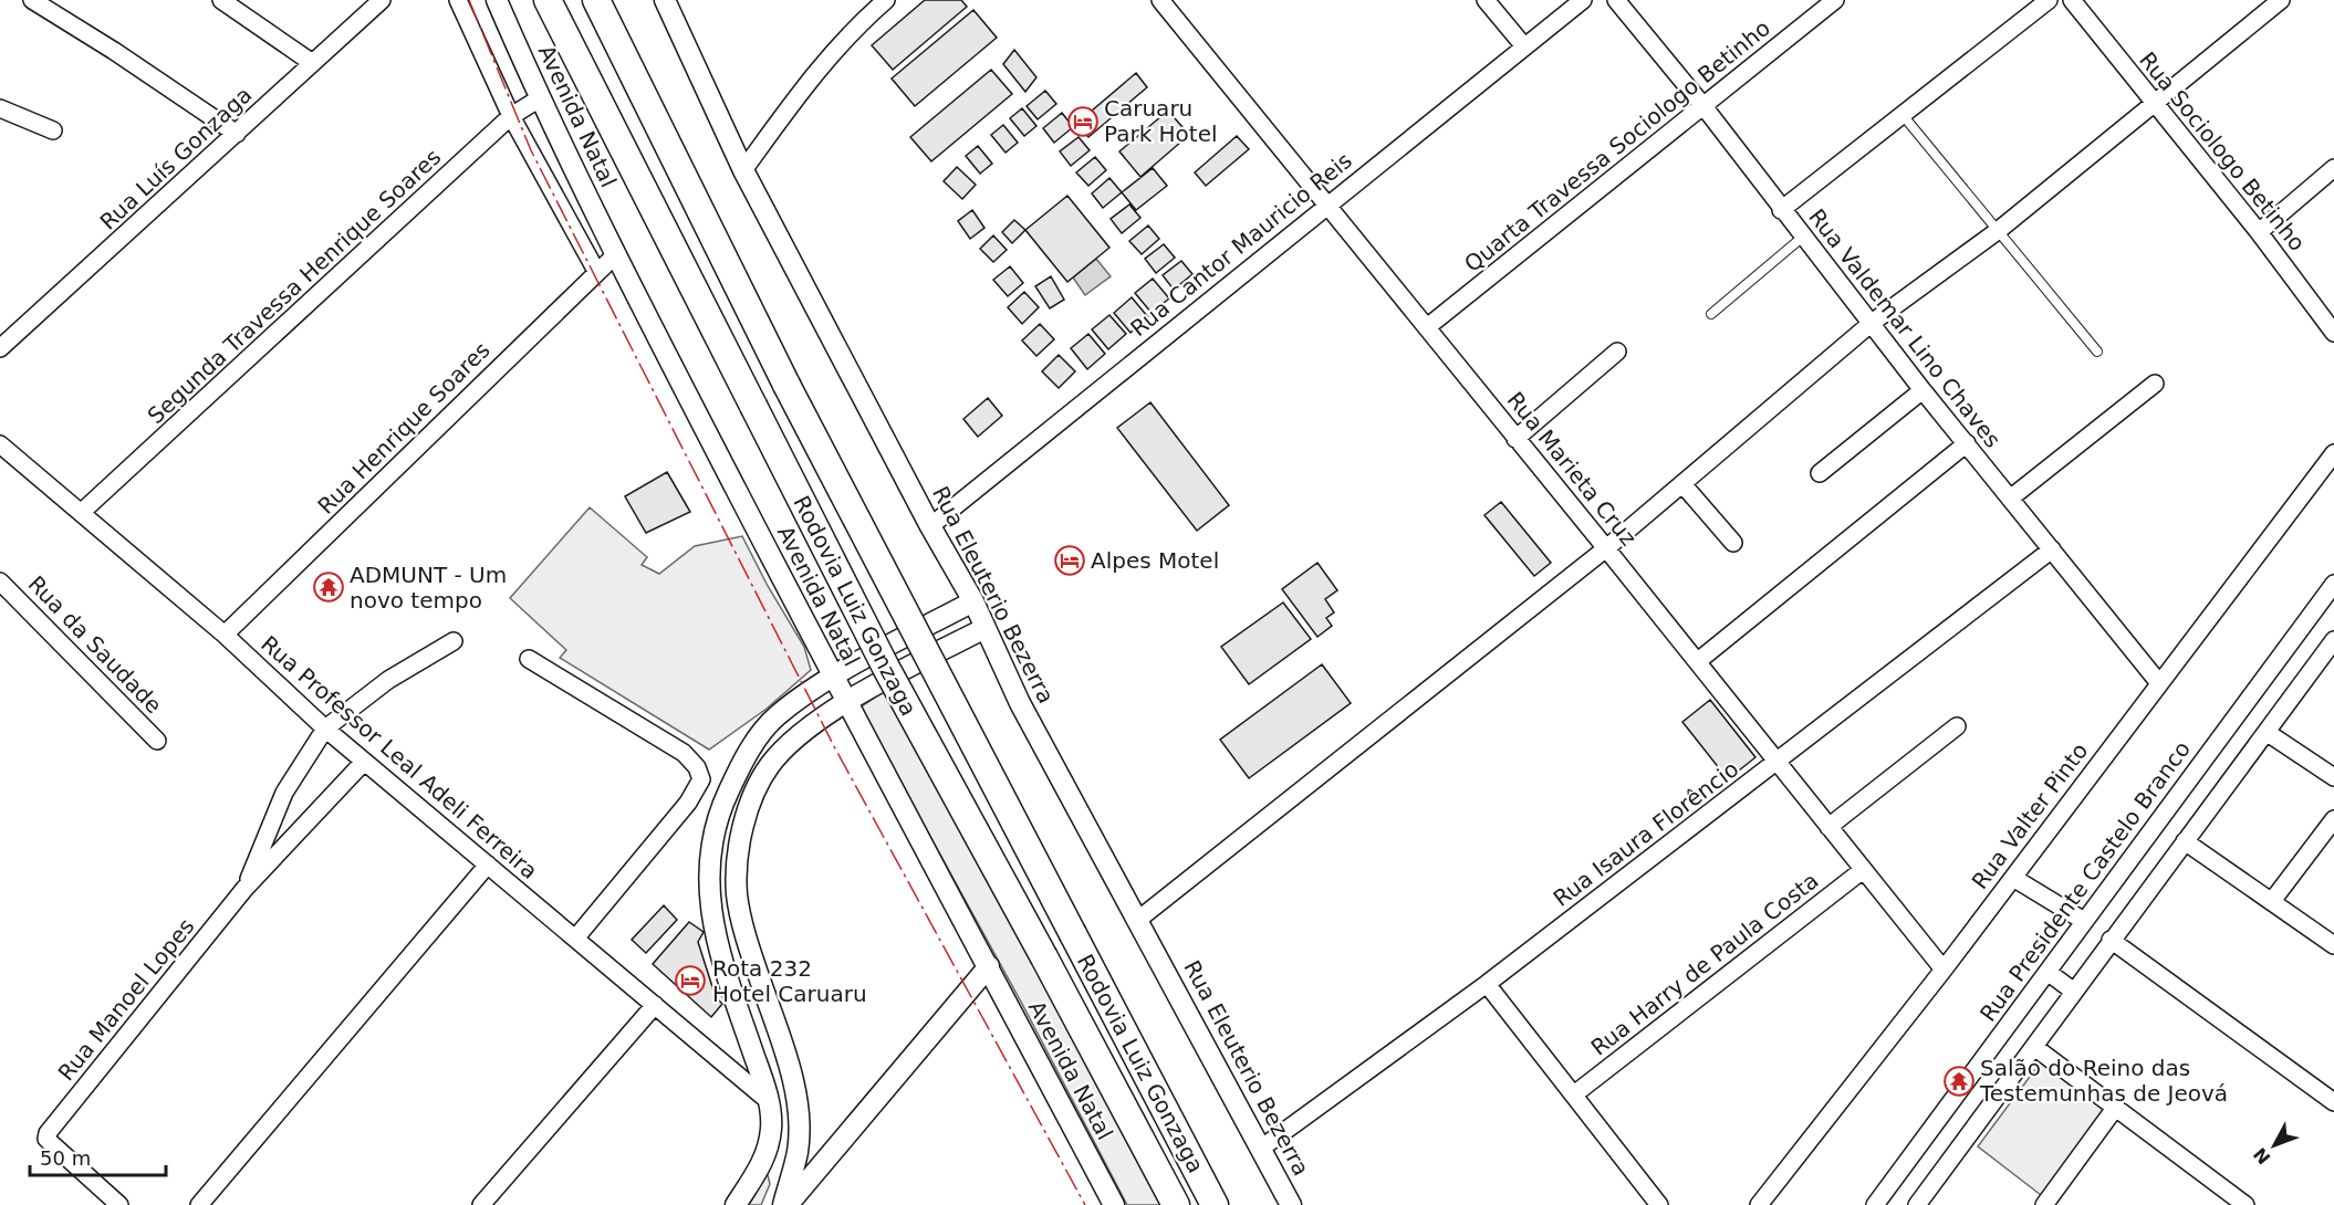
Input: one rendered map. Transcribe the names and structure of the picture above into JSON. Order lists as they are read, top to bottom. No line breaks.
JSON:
{"streets":{"highway":["Rodovia Luiz Gonzaga"],"street":["Avenida Natal","Quarta Travessa Sociologo Betinho","Rua Sociologo Betinho","Rua Luís Gonzaga","Rua Cantor Mauricio Reis","Segunda Travessa Henrique Soares","Rua Valdemar Lino Chaves","Rua Henrique Soares","Rua Marieta Cruz","Rua Eleuterio Bezerra","Rua da Saudade","Rua Professor Leal Adeli Ferreira","Rua Valter Pinto","Rua Isaura Florêncio","Rua Presidente Castelo Branco","Rua Harry de Paula Costa","Rua Manoel Lopes"]},"crossings":[["Avenida Natal","Segunda Travessa Henrique Soares"],["Avenida Natal","Rua Henrique Soares"],["Quarta Travessa Sociologo Betinho","Rua Valdemar Lino Chaves"],["Quarta Travessa Sociologo Betinho","Rua Marieta Cruz"],["Rua Cantor Mauricio Reis","Rua Marieta Cruz"],["Rua Cantor Mauricio Reis","Rua Eleuterio Bezerra"],["Segunda Travessa Henrique Soares","Rua Professor Leal Adeli Ferreira"],["Rua Valdemar Lino Chaves","Rua Valter Pinto"],["Rua Valdemar Lino Chaves","Rua Isaura Florêncio"],["Rua Henrique Soares","Rua Professor Leal Adeli Ferreira"],["Rua Marieta Cruz","Rua Valter Pinto"],["Rua Marieta Cruz","Rua Isaura Florêncio"],["Rua Marieta Cruz","Rua Harry de Paula Costa"],["Rua Eleuterio Bezerra","Rua Isaura Florêncio"],["Rua Professor Leal Adeli Ferreira","Rua Manoel Lopes"]],"places":{"hotel":["Caruaru Park Hotel","Alpes Motel","Rota 232 Hotel Caruaru"],"temple":["ADMUNT - Um novo tempo","Salão do Reino das Testemunhas de Jeová"]},"scale_bar":"50 m","north":"bottom left"}
